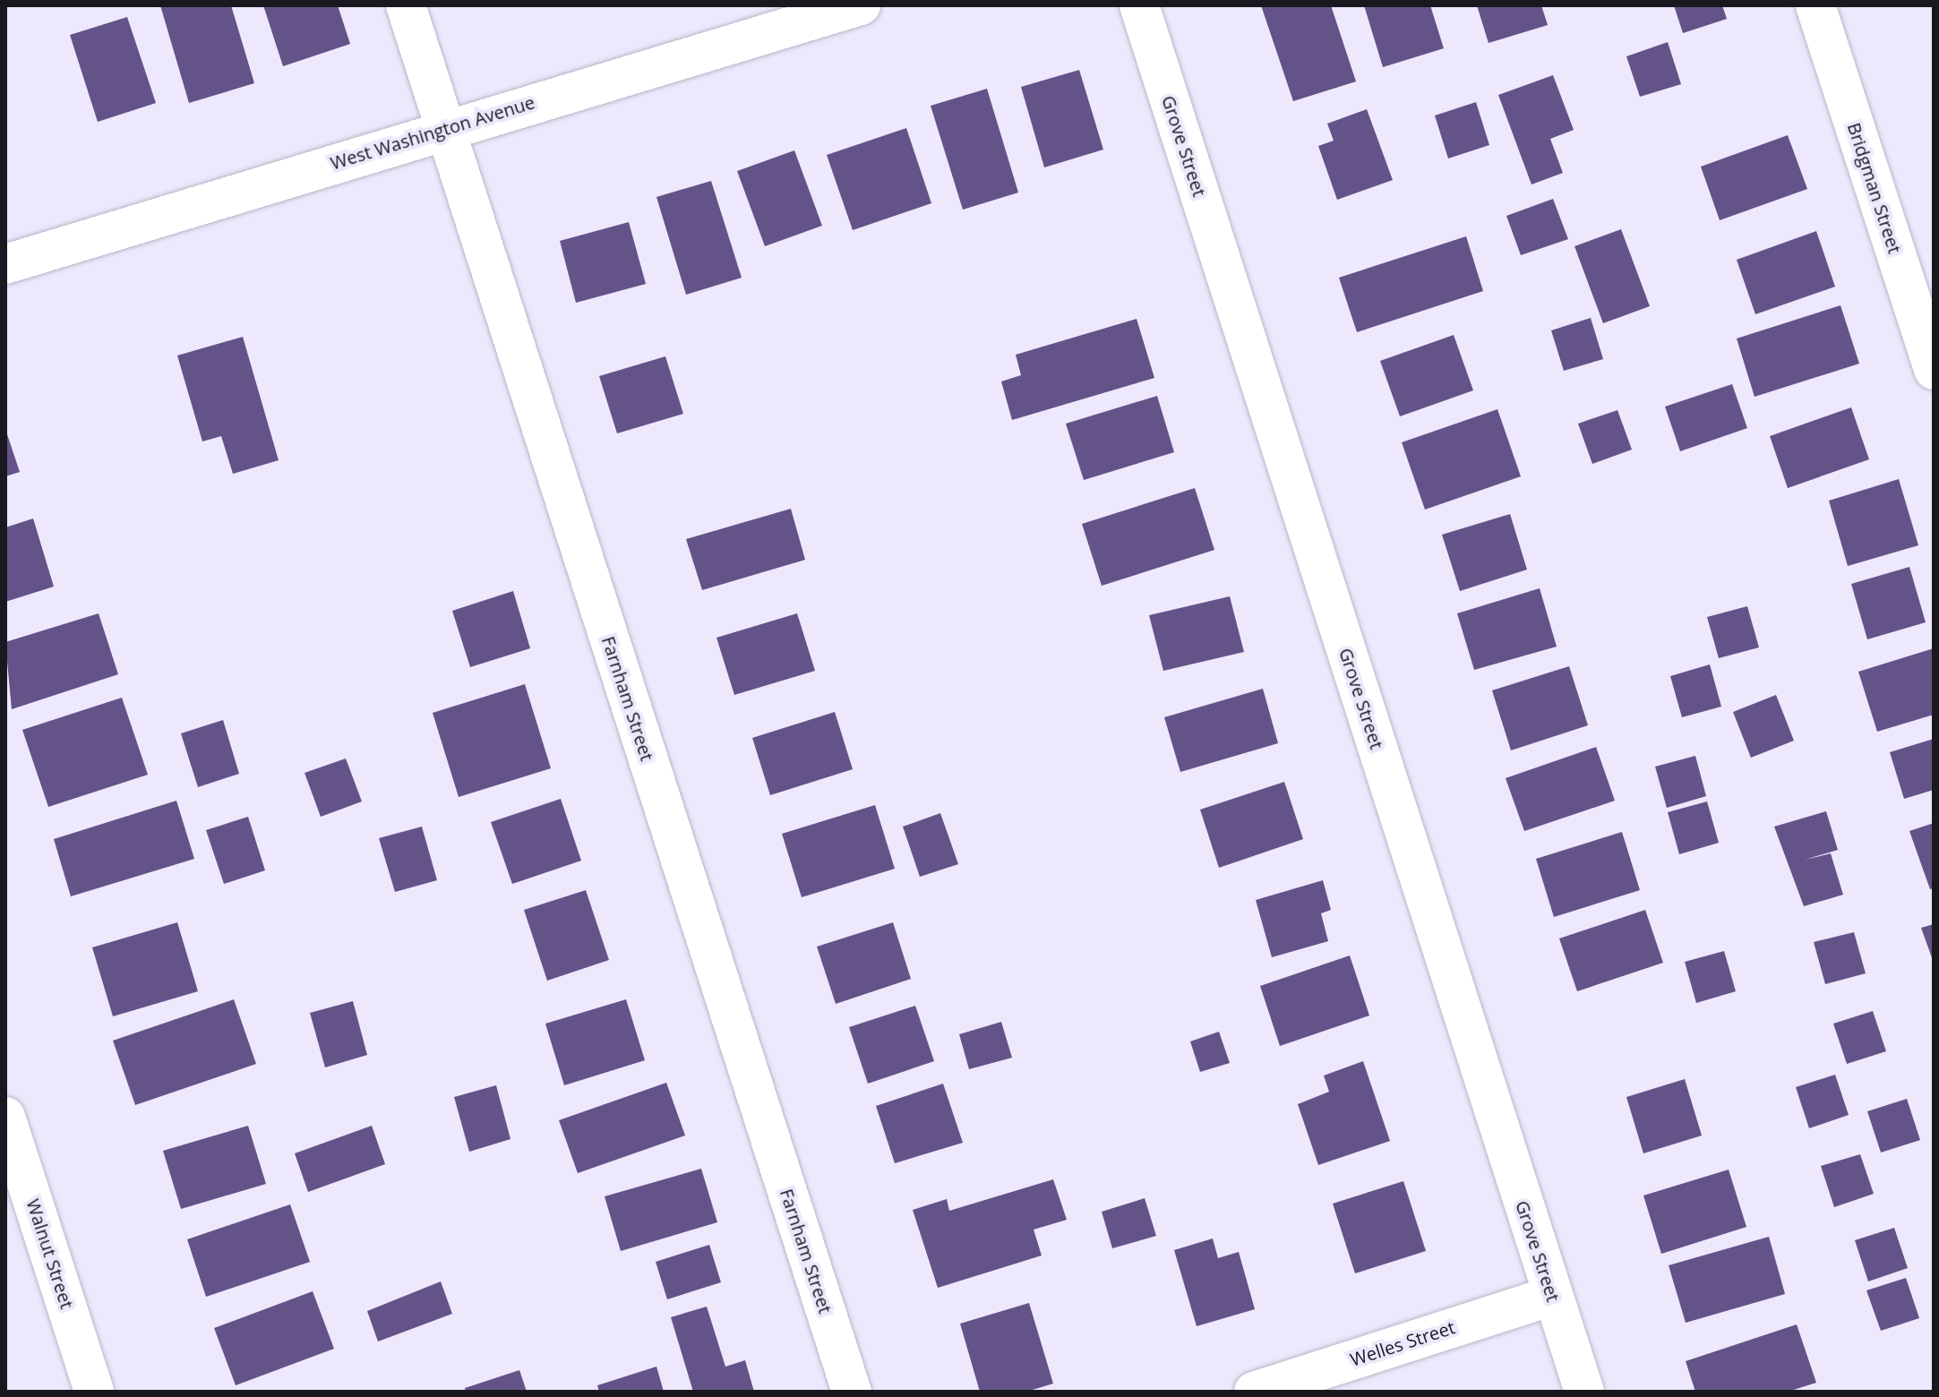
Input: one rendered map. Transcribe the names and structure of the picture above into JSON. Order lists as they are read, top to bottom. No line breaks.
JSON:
{"streets":{"street":["West Washington Avenue","Grove Street","Bridgman Street","Farnham Street","Walnut Street","Welles Street"]},"crossings":[["West Washington Avenue","Farnham Street"],["Grove Street","Welles Street"]]}
